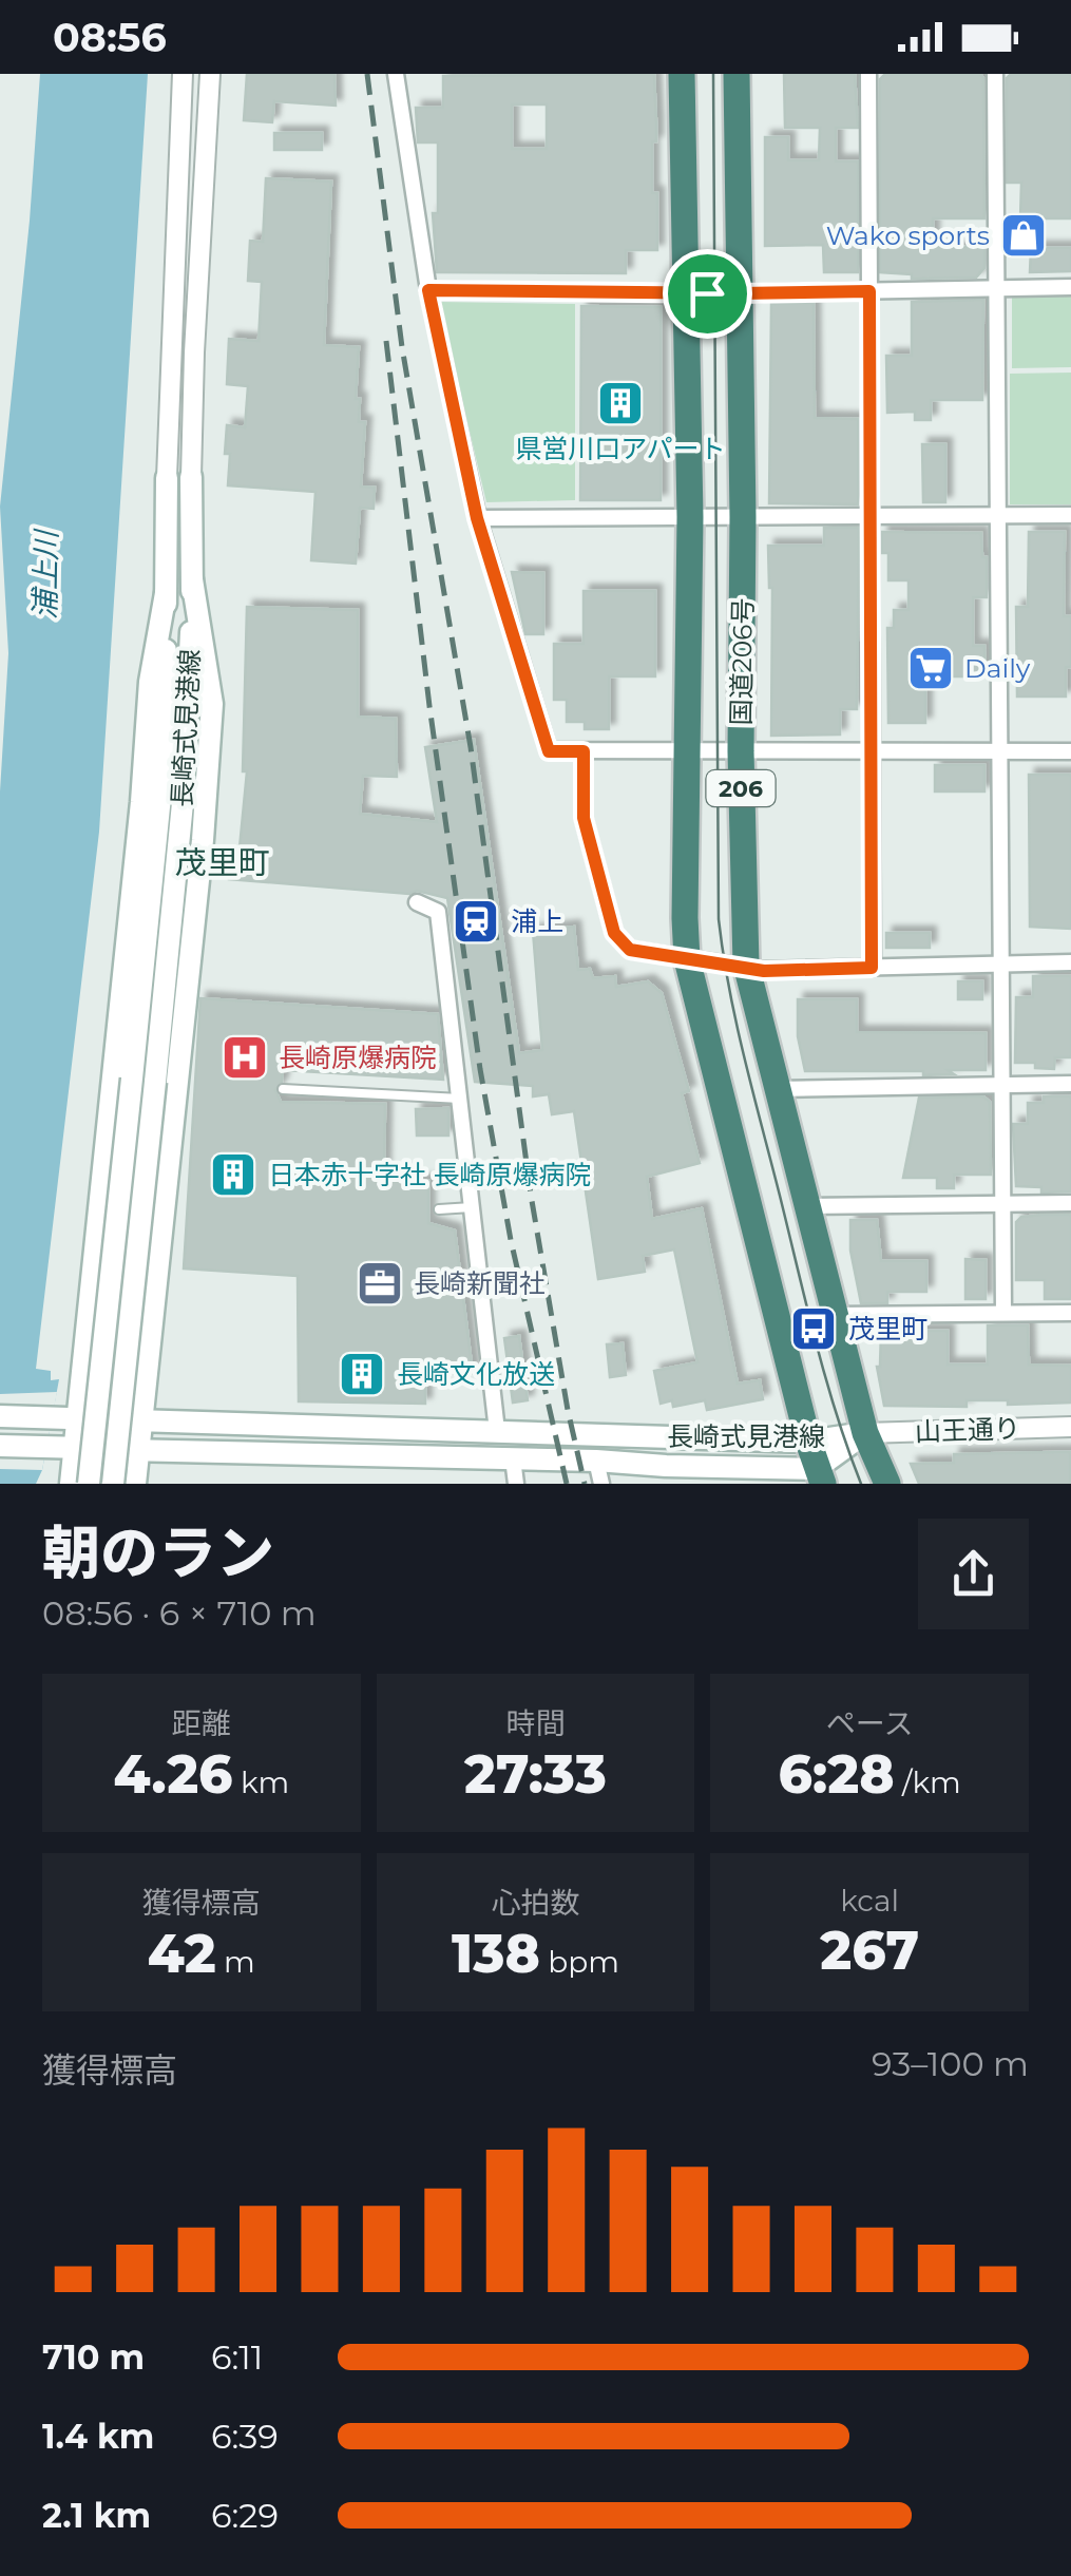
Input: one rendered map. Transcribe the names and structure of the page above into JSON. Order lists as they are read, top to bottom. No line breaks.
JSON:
{"streets":{"highway":["国道206号","206"],"main road":["長崎式見港線"],"street":["山王通り"]},"crossings":[["国道206号","長崎式見港線"],["国道206号","山王通り"],["長崎式見港線","山王通り"]],"districts":["茂里町"],"water":["浦上川"],"places":{"shop":["Wako sports"],"building":["県営川口アパート","日本赤十字社 長崎原爆病院","長崎文化放送"],"supermarket":["Daily"],"station":["浦上"],"hospital":["長崎原爆病院"],"office":["長崎新聞社"],"bus stop":["茂里町"]},"page":{"status":"08:56","heading":["朝のラン","08:56 · 6 × 710 m"],"stats":[["距離","4.26 km"],["時間","27:33"],["ペース","6:28 /km"],["獲得標高","42 m"],["心拍数","138 bpm"],["kcal","267"]],"chart":["獲得標高","93–100 m"],"list":[{"name":"710 m","note":"6:11"},{"name":"1.4 km","note":"6:39"},{"name":"2.1 km","note":"6:29"}]}}
